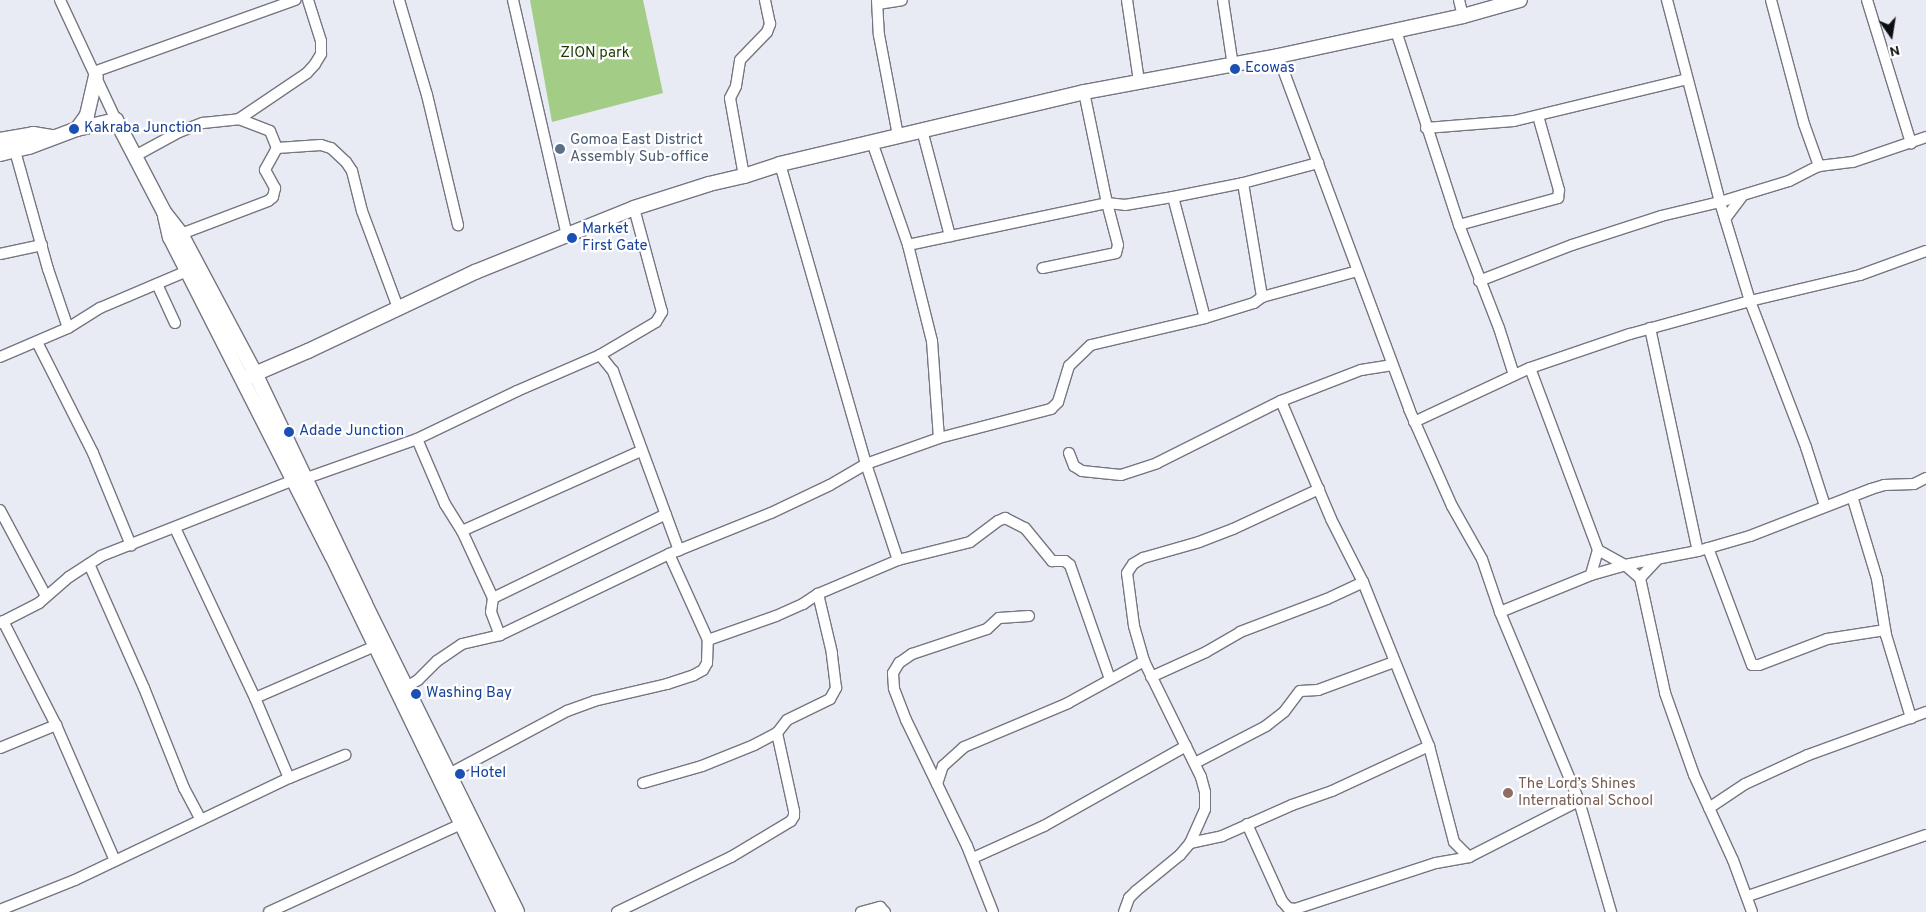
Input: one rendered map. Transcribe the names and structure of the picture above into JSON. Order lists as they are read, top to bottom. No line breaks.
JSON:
{"parks":["ZION park"],"places":["Ecowas","Kakraba Junction","Gomoa East District Assembly Sub-office","Market First Gate","Adade Junction","Washing Bay","Hotel","The Lord’s Shines International School"],"north":"bottom"}
